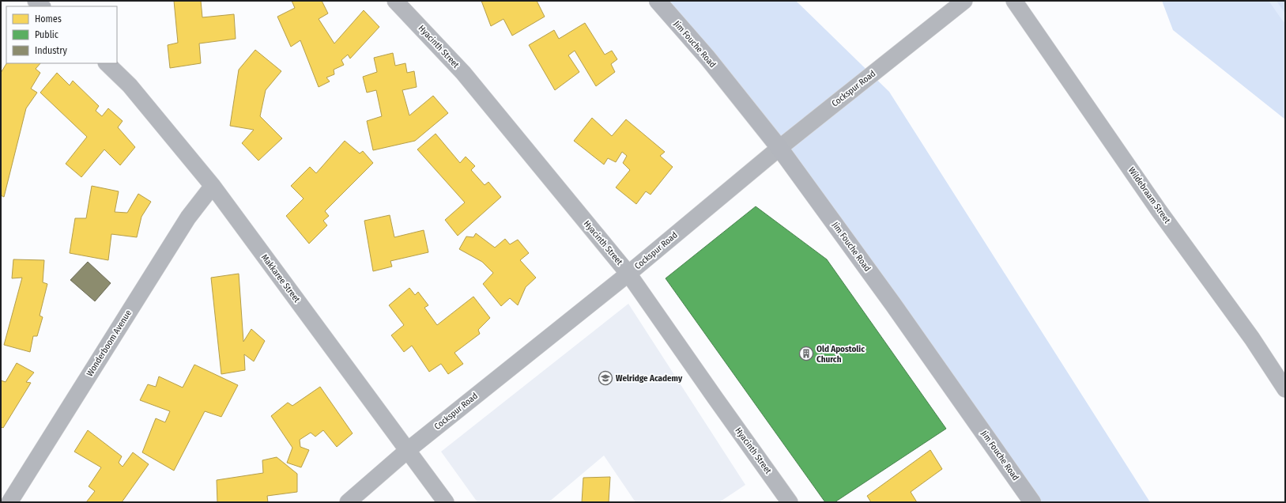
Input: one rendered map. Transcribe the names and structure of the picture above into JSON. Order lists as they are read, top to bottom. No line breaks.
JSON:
{"streets":{"street":["Jim Fouche Road","Hyacinth Street","Cockspur Road","Wildebraam Street","Makkaree Street","Wonderboom Avenue"]},"crossings":[["Jim Fouche Road","Cockspur Road"],["Hyacinth Street","Cockspur Road"],["Cockspur Road","Makkaree Street"],["Makkaree Street","Wonderboom Avenue"]],"places":{"building":["Old Apostolic Church"],"school or university":["Welridge Academy"]},"legend":["Homes","Public","Industry"]}
